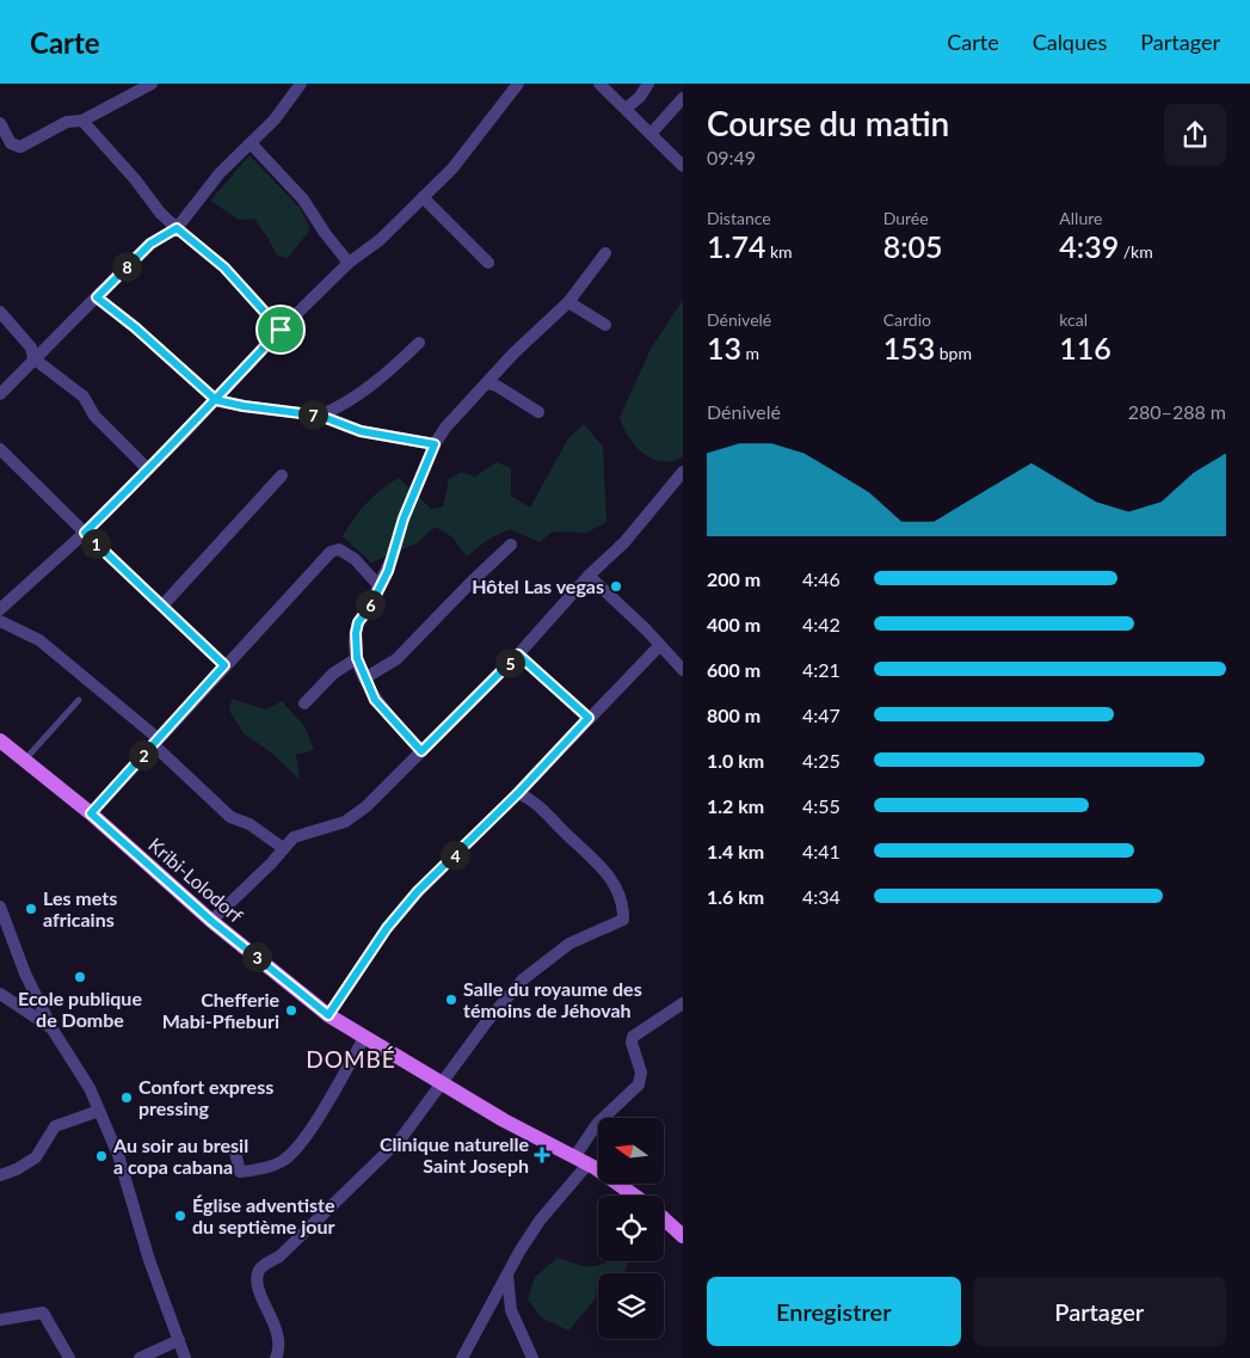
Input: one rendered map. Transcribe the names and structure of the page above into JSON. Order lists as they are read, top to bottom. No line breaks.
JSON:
{"streets":{"main road":["Kribi-Lolodorf"]},"districts":["DOMBÉ"],"places":{"other":["Hôtel Las vegas","Les mets africains","Ecole publique de Dombe","Salle du royaume des témoins de Jéhovah","Chefferie Mabi-Pfieburi","Confort express pressing","Au soir au bresil a copa cabana","Église adventiste du septième jour"],"health":["Clinique naturelle Saint Joseph"]},"north":"left","page":{"header":"Carte","nav":["Carte","Calques","Partager"],"heading":["Course du matin","09:49"],"stats":[["Distance","1.74 km"],["Durée","8:05"],["Allure","4:39 /km"],["Dénivelé","13 m"],["Cardio","153 bpm"],["kcal","116"]],"pins":["8","7","1","6","5","2","4","3"],"chart":["Dénivelé","280–288 m"],"list":[{"name":"200 m","note":"4:46"},{"name":"400 m","note":"4:42"},{"name":"600 m","note":"4:21"},{"name":"800 m","note":"4:47"},{"name":"1.0 km","note":"4:25"},{"name":"1.2 km","note":"4:55"},{"name":"1.4 km","note":"4:41"},{"name":"1.6 km","note":"4:34"}],"buttons":["Enregistrer","Partager"]}}
